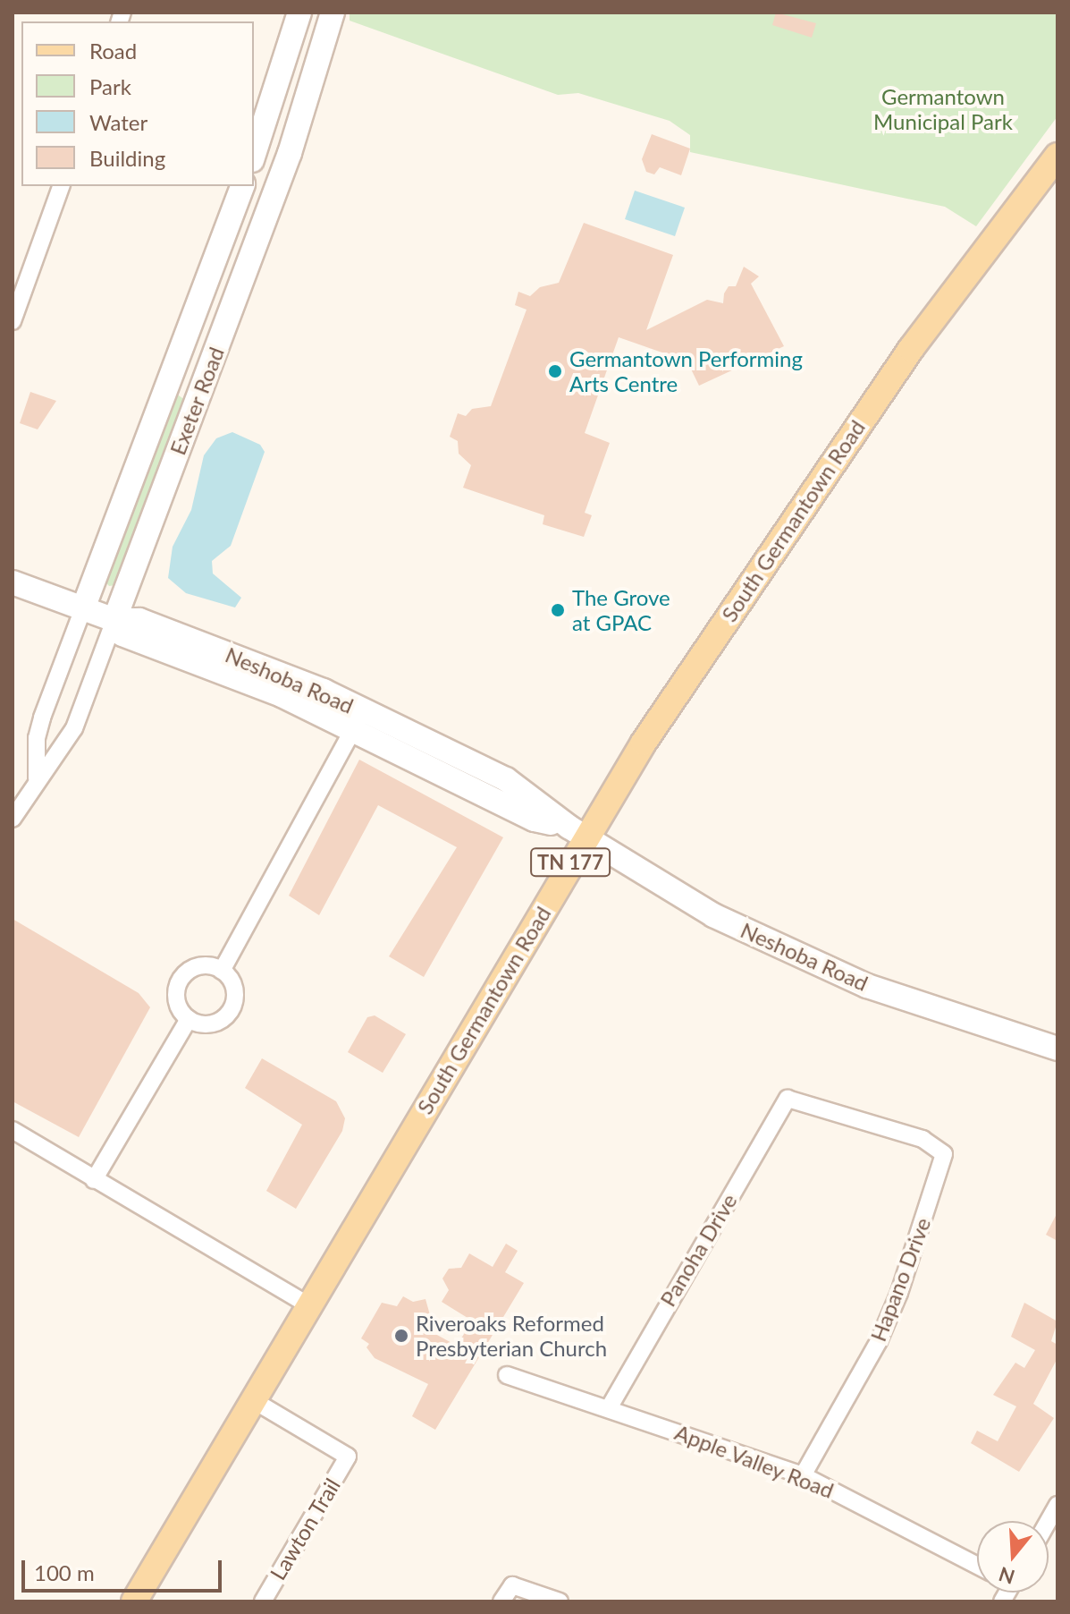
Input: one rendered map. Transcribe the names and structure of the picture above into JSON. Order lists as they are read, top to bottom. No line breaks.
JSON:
{"streets":{"main road":["South Germantown Road","TN 177"],"street":["Exeter Road","Neshoba Road","Panoha Drive","Hapano Drive","Apple Valley Road","Lawton Trail"]},"crossings":[["Exeter Road","Neshoba Road"],["South Germantown Road","Neshoba Road"],["South Germantown Road","Lawton Trail"],["Panoha Drive","Hapano Drive"],["Panoha Drive","Apple Valley Road"],["Hapano Drive","Apple Valley Road"]],"parks":["Germantown Municipal Park"],"places":["Germantown Performing Arts Centre","The Grove at GPAC","Riveroaks Reformed Presbyterian Church"],"legend":["Road","Park","Water","Building"],"scale_bar":"100 m","north":"bottom"}
